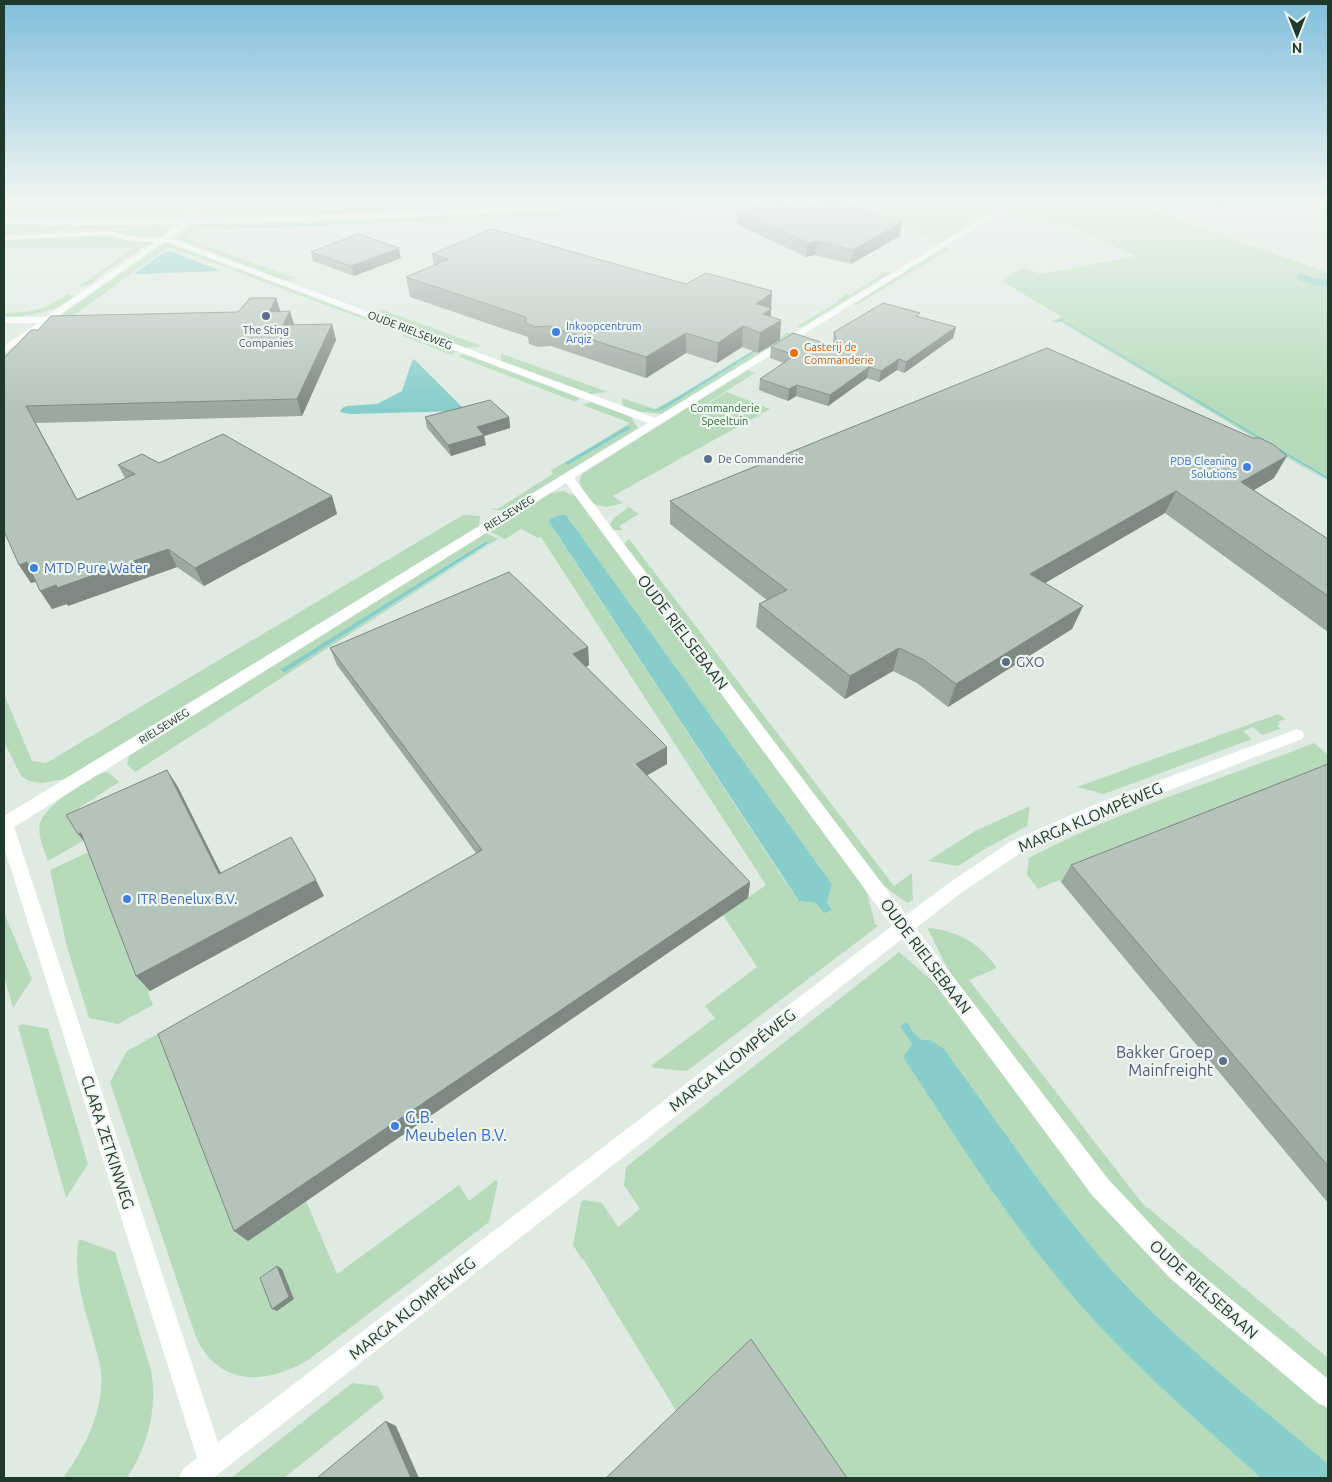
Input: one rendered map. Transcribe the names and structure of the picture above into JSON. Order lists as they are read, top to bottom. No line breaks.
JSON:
{"streets":{"street":["OUDE RIELSEWEG","RIELSEWEG","OUDE RIELSEBAAN","MARGA KLOMPÉWEG","CLARA ZETKINWEG"]},"crossings":[["OUDE RIELSEWEG","RIELSEWEG"],["RIELSEWEG","OUDE RIELSEBAAN"],["RIELSEWEG","CLARA ZETKINWEG"],["OUDE RIELSEBAAN","MARGA KLOMPÉWEG"],["MARGA KLOMPÉWEG","CLARA ZETKINWEG"]],"parks":["Commanderie Speeltuin"],"places":["The Sting Companies","Inkoopcentrum Arqiz","Gasterij de Commanderie","De Commanderie","PDB Cleaning Solutions","MTD Pure Water","GXO","ITR Benelux B.V.","Bakker Groep Mainfreight","G.B. Meubelen B.V."],"north":"bottom"}
